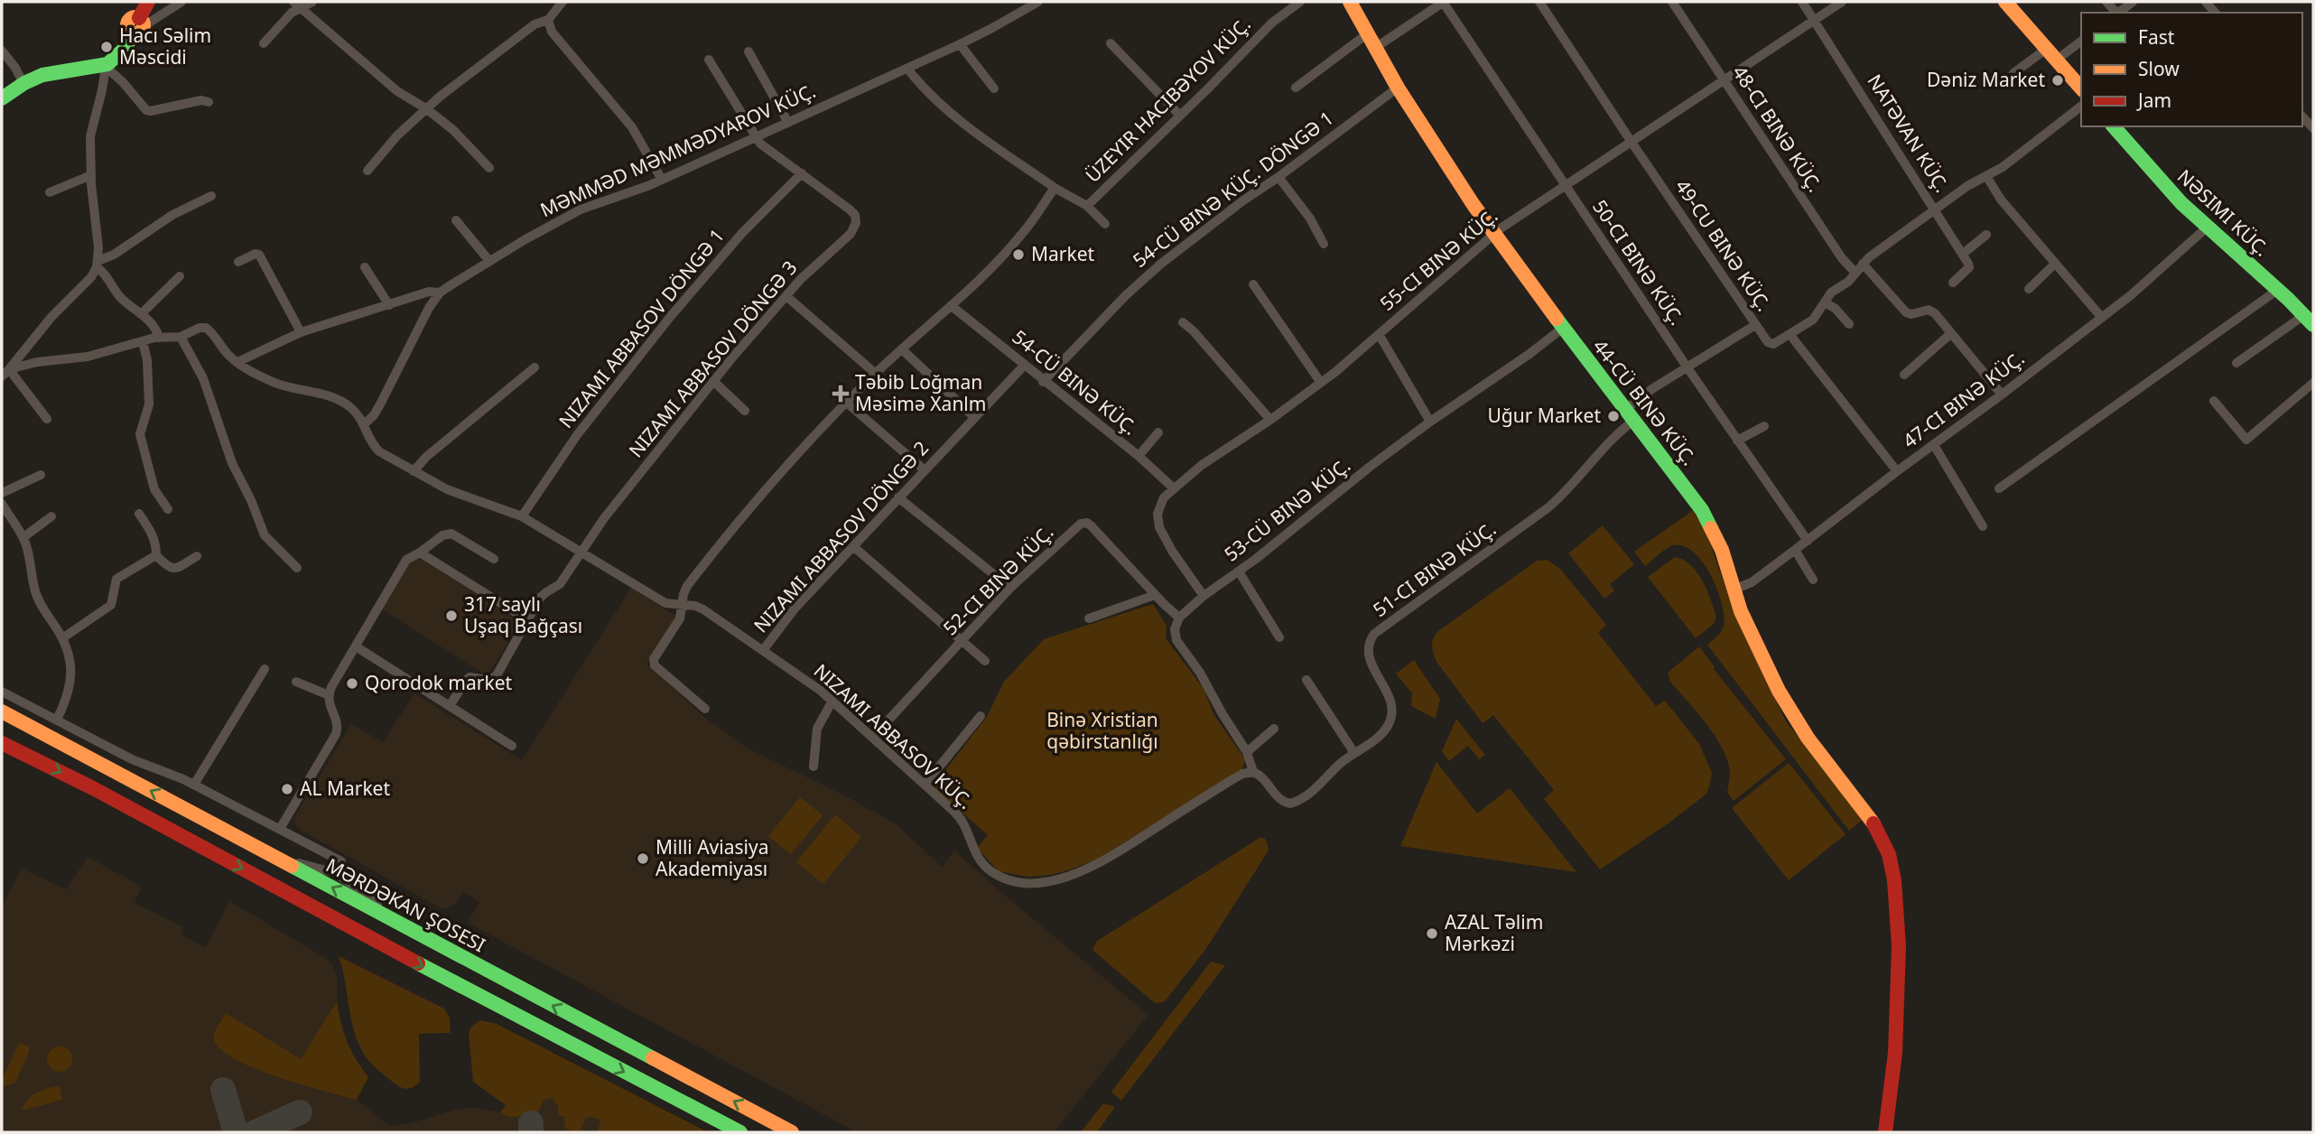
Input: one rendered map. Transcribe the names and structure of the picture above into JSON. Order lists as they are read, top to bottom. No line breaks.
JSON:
{"streets":{"main road":["NƏSIMI KÜÇ.","44-CÜ BINƏ KÜÇ.","MƏRDƏKAN ŞOSESI"],"street":["48-CI BINƏ KÜÇ.","NATƏVAN KÜÇ.","MƏMMƏD MƏMMƏDYAROV KÜÇ.","54-CÜ BINƏ KÜÇ. DÖNGƏ 1","49-CU BINƏ KÜÇ.","55-CI BINƏ KÜÇ.","50-CI BINƏ KÜÇ.","NIZAMI ABBASOV DÖNGƏ 1","NIZAMI ABBASOV DÖNGƏ 3","54-CÜ BINƏ KÜÇ.","47-CI BINƏ KÜÇ.","53-CÜ BINƏ KÜÇ.","NIZAMI ABBASOV DÖNGƏ 2","51-CI BINƏ KÜÇ.","52-CI BINƏ KÜÇ.","NIZAMI ABBASOV KÜÇ."]},"crossings":[["48-CI BINƏ KÜÇ.","55-CI BINƏ KÜÇ."],["NATƏVAN KÜÇ.","55-CI BINƏ KÜÇ."],["MƏMMƏD MƏMMƏDYAROV KÜÇ.","NIZAMI ABBASOV DÖNGƏ 3"],["MƏMMƏD MƏMMƏDYAROV KÜÇ.","NIZAMI ABBASOV KÜÇ."],["54-CÜ BINƏ KÜÇ. DÖNGƏ 1","54-CÜ BINƏ KÜÇ."],["54-CÜ BINƏ KÜÇ. DÖNGƏ 1","44-CÜ BINƏ KÜÇ."],["NƏSIMI KÜÇ.","47-CI BINƏ KÜÇ."],["49-CU BINƏ KÜÇ.","55-CI BINƏ KÜÇ."],["55-CI BINƏ KÜÇ.","50-CI BINƏ KÜÇ."],["55-CI BINƏ KÜÇ.","54-CÜ BINƏ KÜÇ."],["55-CI BINƏ KÜÇ.","44-CÜ BINƏ KÜÇ."],["55-CI BINƏ KÜÇ.","53-CÜ BINƏ KÜÇ."],["50-CI BINƏ KÜÇ.","47-CI BINƏ KÜÇ."],["NIZAMI ABBASOV DÖNGƏ 1","NIZAMI ABBASOV DÖNGƏ 3"],["NIZAMI ABBASOV DÖNGƏ 1","NIZAMI ABBASOV KÜÇ."],["NIZAMI ABBASOV DÖNGƏ 3","NIZAMI ABBASOV KÜÇ."],["54-CÜ BINƏ KÜÇ.","NIZAMI ABBASOV DÖNGƏ 2"],["47-CI BINƏ KÜÇ.","44-CÜ BINƏ KÜÇ."],["44-CÜ BINƏ KÜÇ.","53-CÜ BINƏ KÜÇ."],["44-CÜ BINƏ KÜÇ.","51-CI BINƏ KÜÇ."],["53-CÜ BINƏ KÜÇ.","52-CI BINƏ KÜÇ."],["NIZAMI ABBASOV DÖNGƏ 2","NIZAMI ABBASOV KÜÇ."],["51-CI BINƏ KÜÇ.","NIZAMI ABBASOV KÜÇ."],["52-CI BINƏ KÜÇ.","NIZAMI ABBASOV KÜÇ."]],"parks":["Binə Xristian qəbirstanlığı"],"places":{"other":["Hacı Səlim Məscidi","Dəniz Market","Market","Uğur Market","317 saylı Uşaq Bağçası","Qorodok market","AL Market","Milli Aviasiya Akademiyası","AZAL Təlim Mərkəzi"],"health":["Təbib Loğman Məsimə Xanlm"]},"legend":["Fast","Slow","Jam"]}
